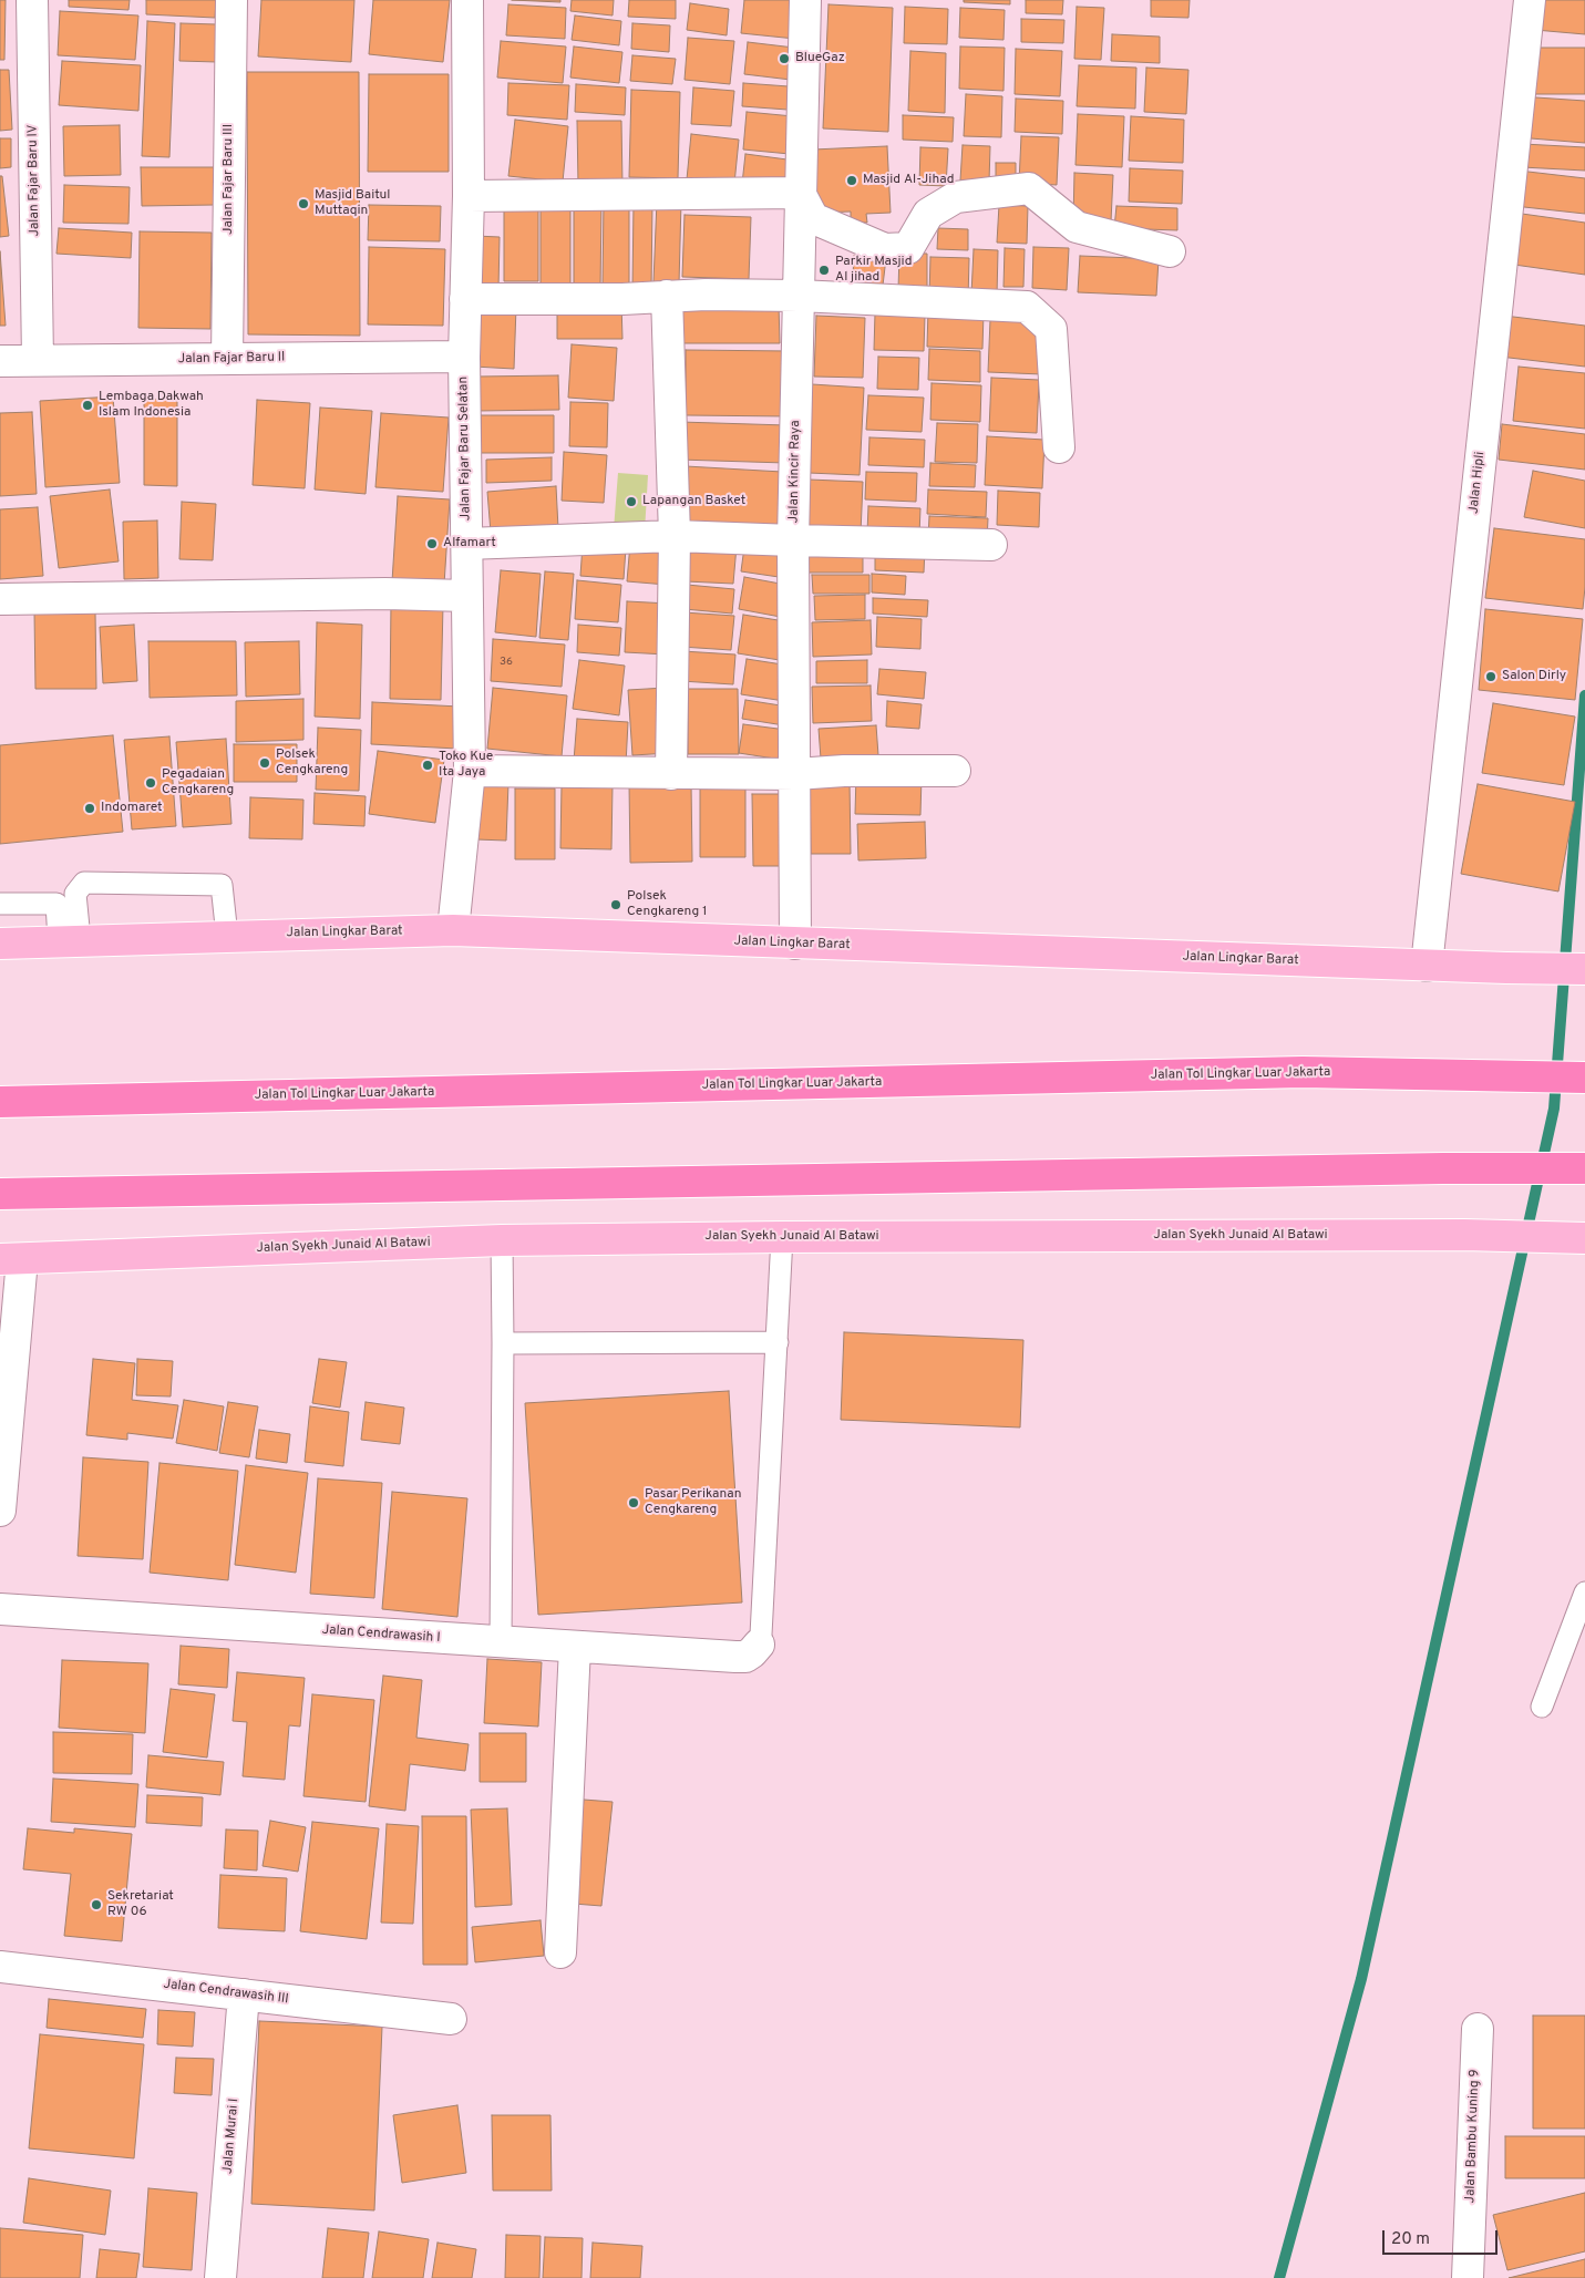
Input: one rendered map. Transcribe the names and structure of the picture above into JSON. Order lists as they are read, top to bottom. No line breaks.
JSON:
{"streets":{"highway":["Jalan Tol Lingkar Luar Jakarta"],"main road":["Jalan Lingkar Barat","Jalan Syekh Junaid Al Batawi"],"street":["Jalan Fajar Baru III","Jalan Fajar Baru IV","Jalan Fajar Baru II","Jalan Fajar Baru Selatan","Jalan Kincir Raya","Jalan Hipli","Jalan Cendrawasih I","Jalan Cendrawasih III","Jalan Murai I","Jalan Bambu Kuning 9"]},"crossings":[["Jalan Fajar Baru III","Jalan Fajar Baru II"],["Jalan Fajar Baru IV","Jalan Fajar Baru II"],["Jalan Fajar Baru II","Jalan Fajar Baru Selatan"],["Jalan Fajar Baru Selatan","Jalan Lingkar Barat"],["Jalan Kincir Raya","Jalan Lingkar Barat"],["Jalan Hipli","Jalan Lingkar Barat"],["Jalan Cendrawasih III","Jalan Murai I"]],"places":["BlueGaz","Masjid Al-Jihad","Masjid Baitul Muttaqin","Parkir Masjid Al jihad","Lembaga Dakwah Islam Indonesia","Lapangan Basket","Alfamart","Salon Dirly","Polsek Cengkareng","Toko Kue Ita Jaya","Pegadaian Cengkareng","Indomaret","Polsek Cengkareng 1","Pasar Perikanan Cengkareng","Sekretariat RW 06"],"house_numbers":["36"],"scale_bar":"20 m"}
